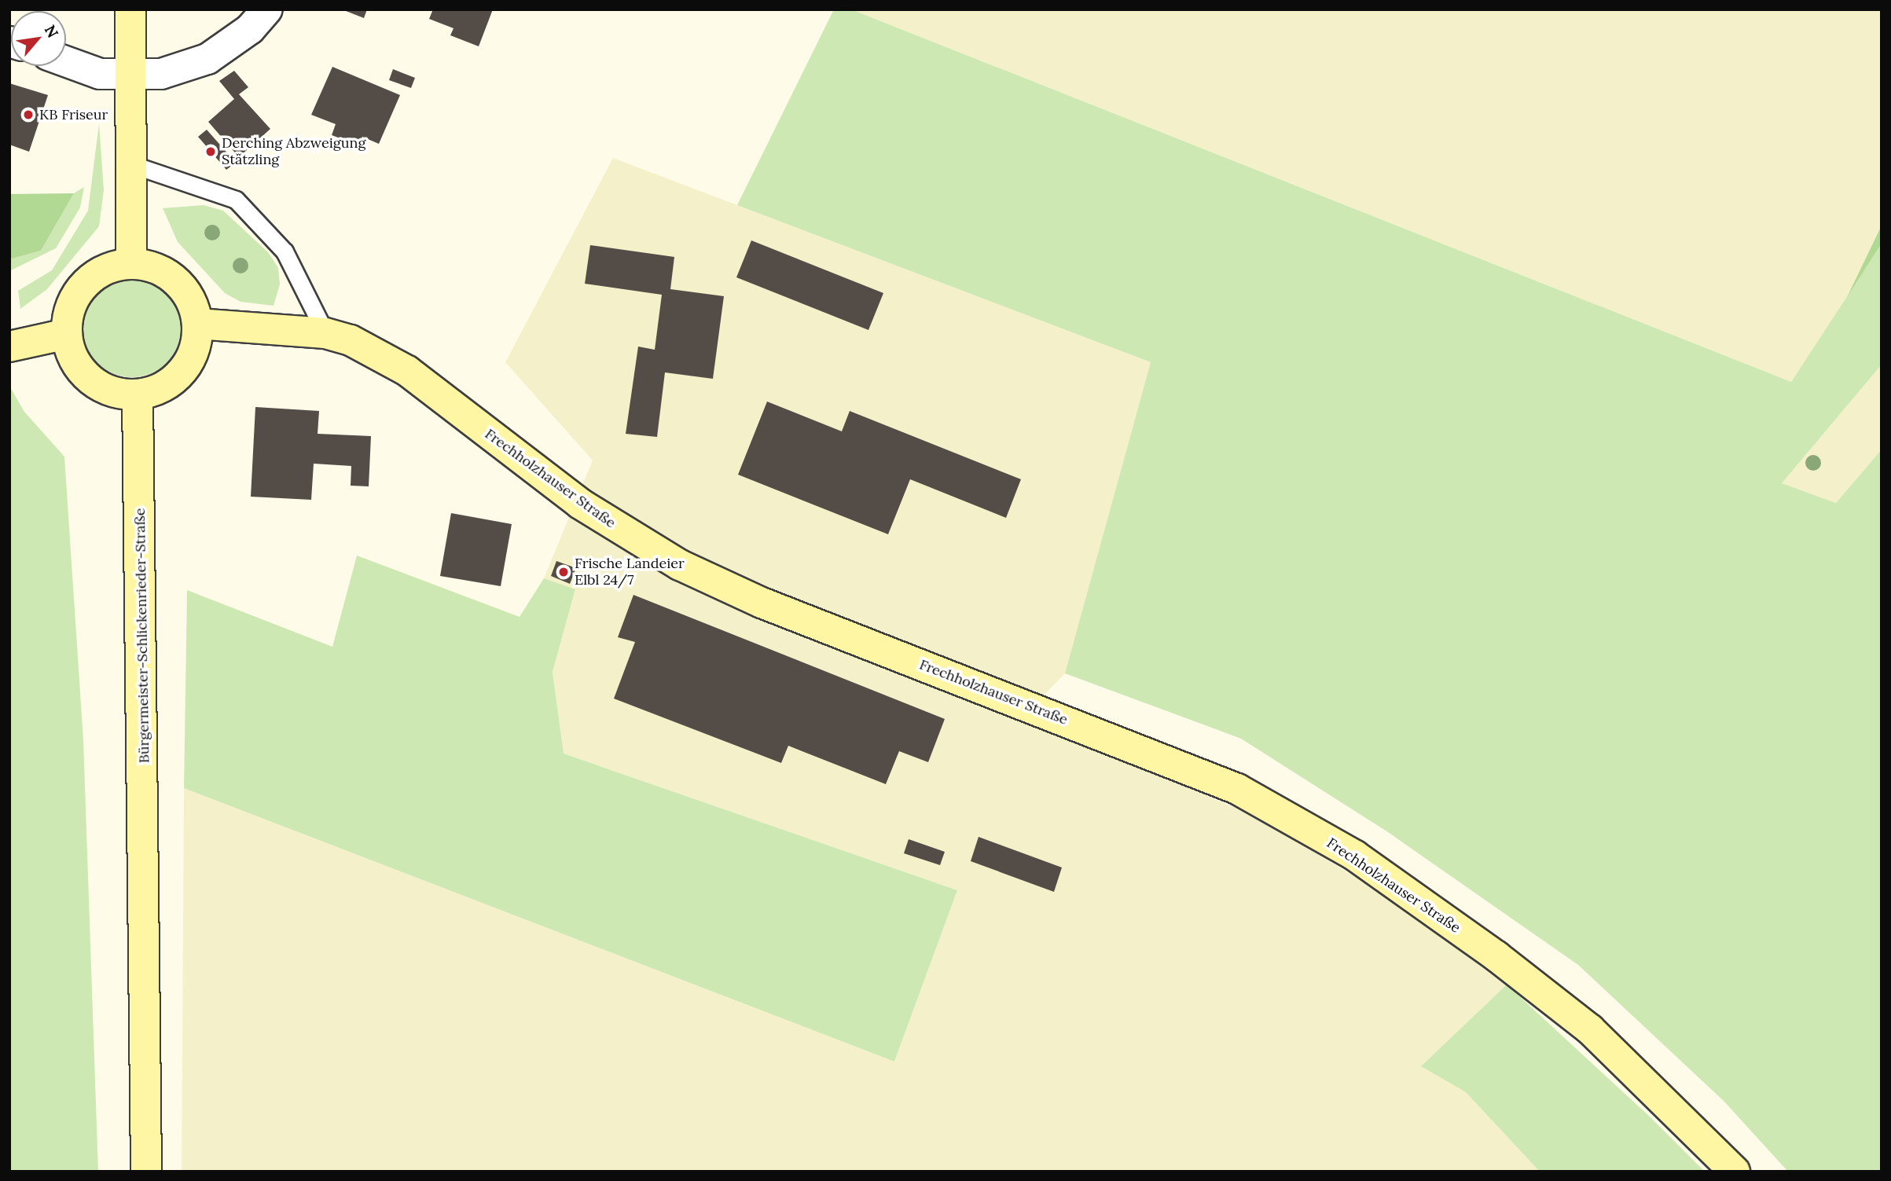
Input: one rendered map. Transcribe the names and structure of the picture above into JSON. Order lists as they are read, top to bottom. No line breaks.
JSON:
{"streets":{"street":["Frechholzhauser Straße","Bürgermeister-Schlickenrieder-Straße"]},"crossings":[["Frechholzhauser Straße","Bürgermeister-Schlickenrieder-Straße"]],"places":["KB Friseur","Derching Abzweigung Stätzling","Frische Landeier Elbl 24/7"],"north":"top right"}
